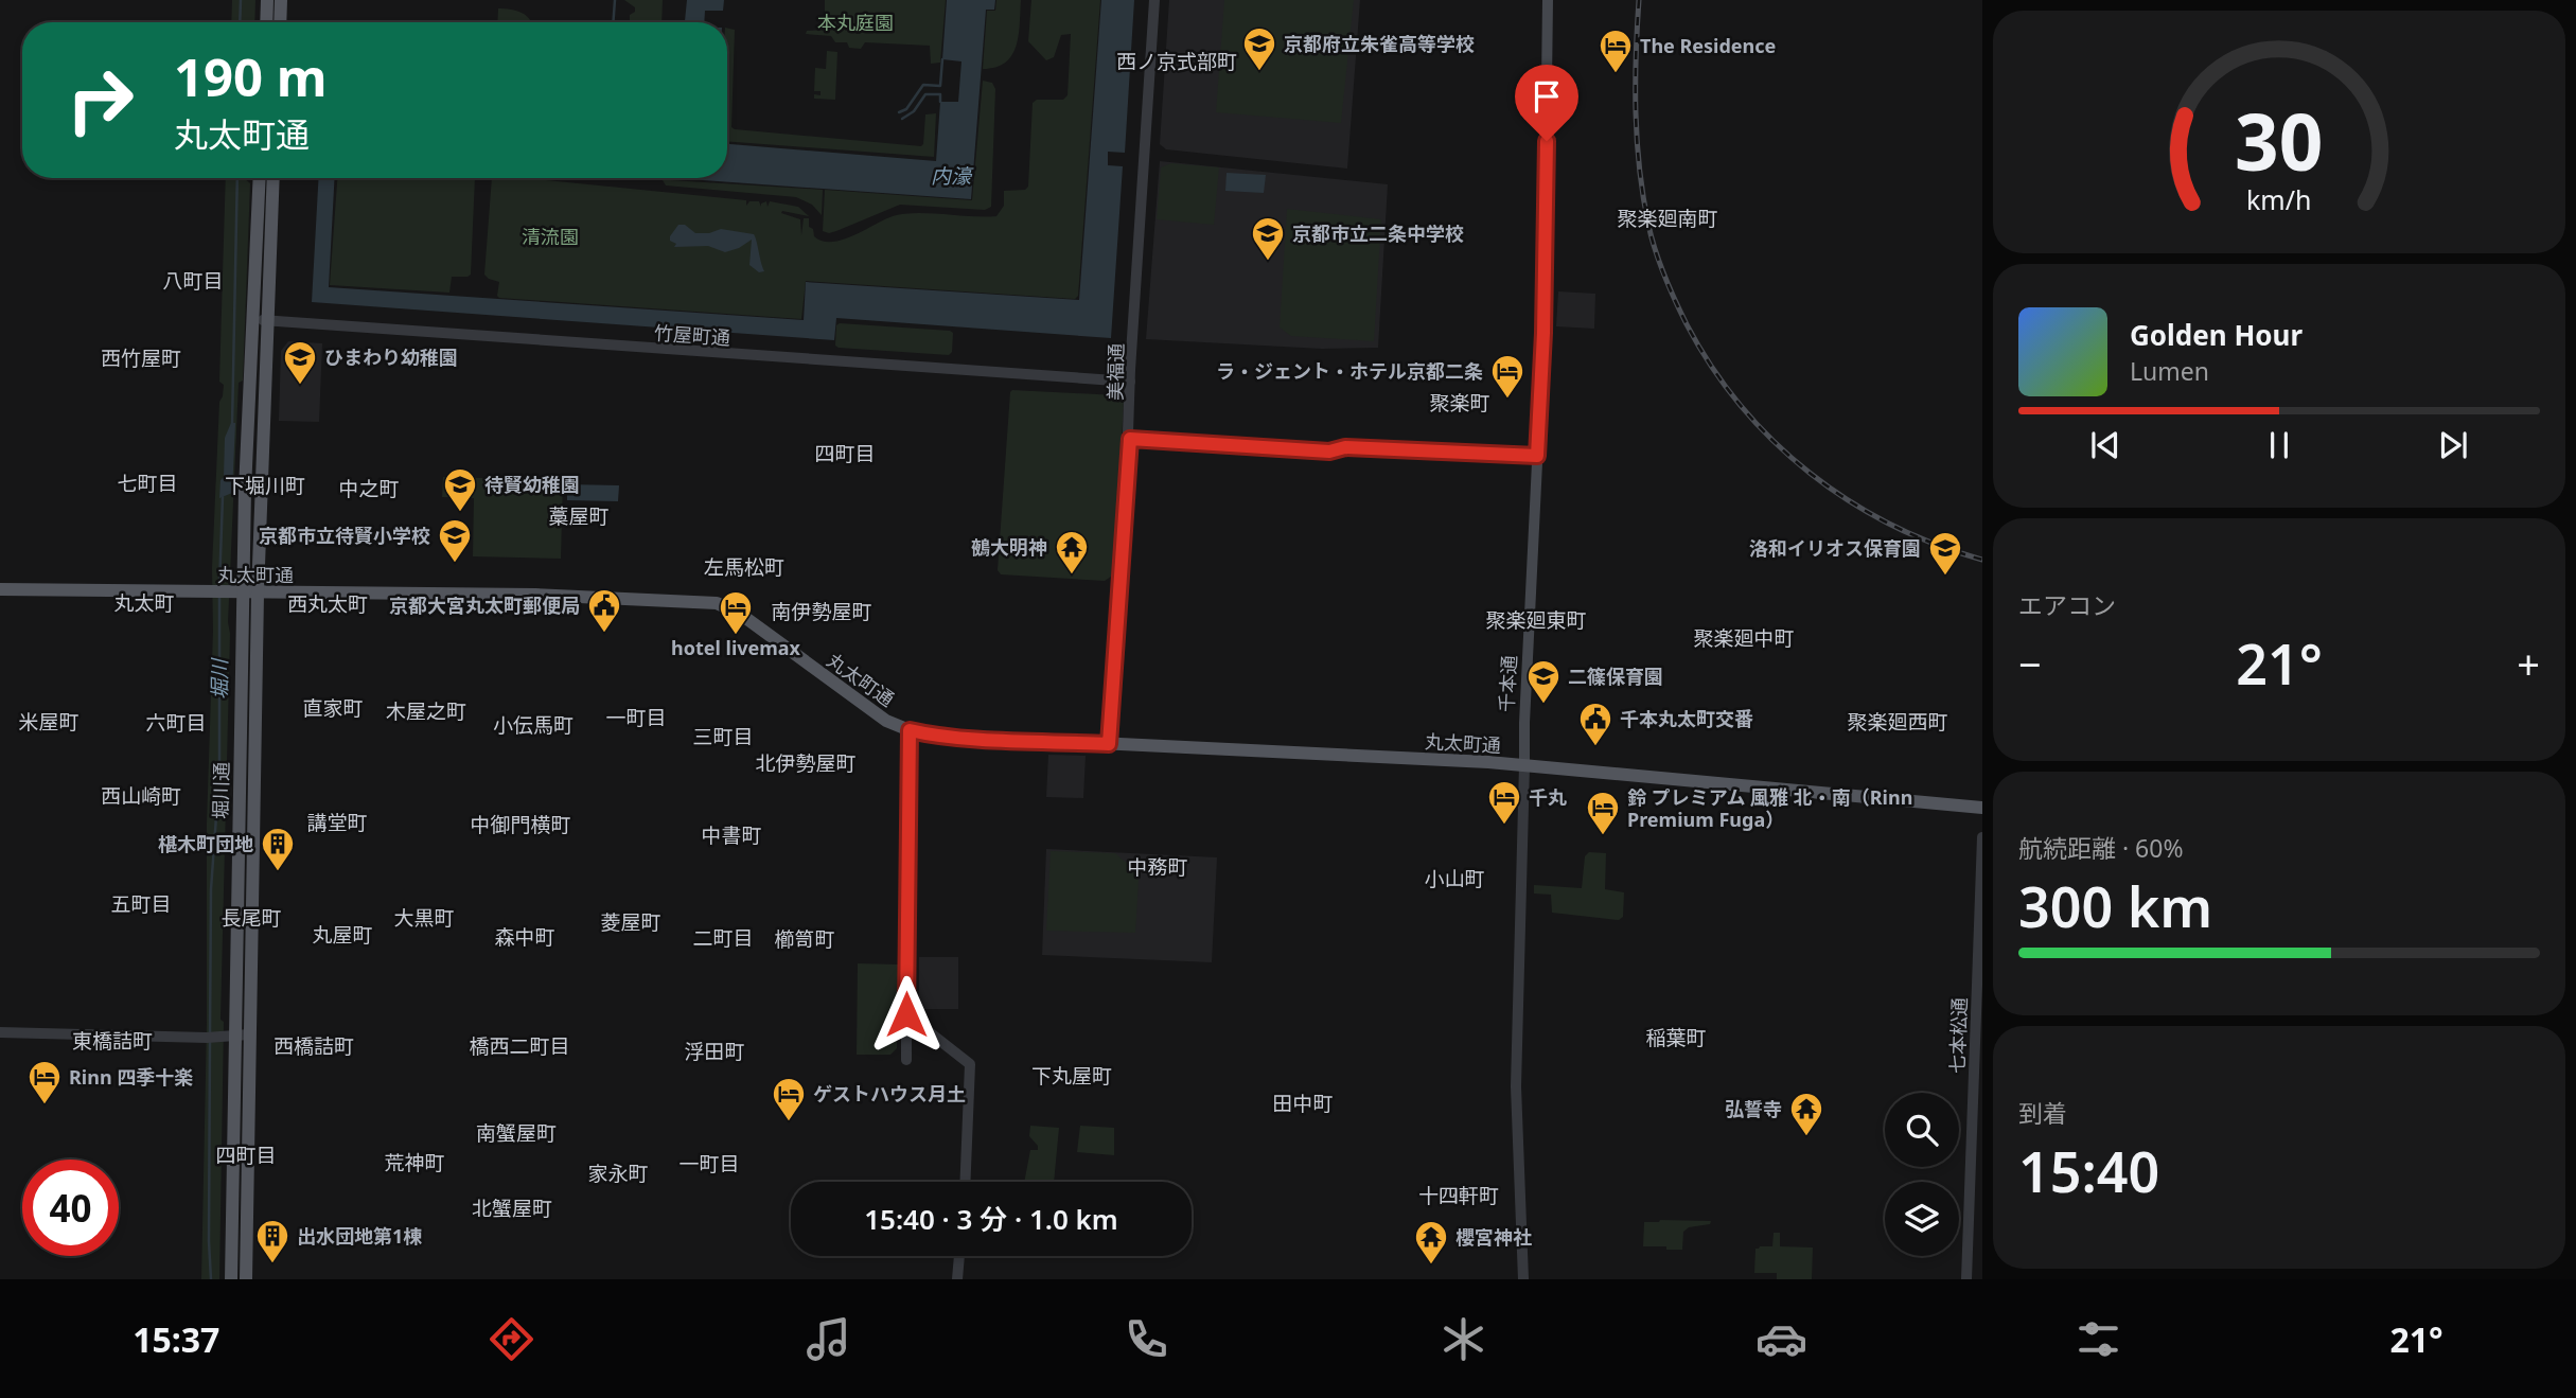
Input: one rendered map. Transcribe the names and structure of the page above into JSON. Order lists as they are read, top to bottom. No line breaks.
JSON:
{"streets":{"main road":["丸太町通","千本通","堀川通"],"street":["竹屋町通","美福通","七本松通"]},"crossings":[["竹屋町通","美福通"],["竹屋町通","堀川通"],["美福通","丸太町通"],["丸太町通","千本通"],["丸太町通","堀川通"]],"districts":["西ノ京式部町","聚楽廻南町","八町目","西竹屋町","聚楽町","四町目","七町目","下堀川町","中之町","藁屋町","左馬松町","丸太町","西丸太町","南伊勢屋町","聚楽廻東町","聚楽廻中町","直家町","木屋之町","一町目","米屋町","聚楽廻西町","六町目","小伝馬町","三町目","北伊勢屋町","西山崎町","講堂町","中御門横町","中書町","中務町","小山町","五町目","長尾町","大黒町","菱屋町","丸屋町","森中町","二町目","櫛笥町","稲葉町","東橋詰町","西橋詰町","橋西二町目","浮田町","下丸屋町","田中町","南蟹屋町","四町目","荒神町","一町目","家永町","十四軒町","北蟹屋町"],"water":["内濠","堀川"],"parks":["本丸庭園","清流園"],"places":{"school or university":["京都府立朱雀高等学校","京都市立二条中学校","ひまわり幼稚園","待賢幼稚園","京都市立待賢小学校","洛和イリオス保育園","二篠保育園"],"hotel":["The Residence","ラ・ジェント・ホテル京都二条","hotel livemax","千丸","鈴 プレミアム 風雅 北・南（Rinn Premium Fuga）","Rinn 四季十楽","ゲストハウス月土"],"temple":["鵺大明神","弘誓寺","櫻宮神社"],"public building":["京都大宮丸太町郵便局","千本丸太町交番"],"building":["椹木町団地","出水団地第1棟"]},"page":{"turn":["190 m","丸太町通"],"song":["Golden Hour","Lumen"],"tile":["エアコン",["航続距離 · 60%","300 km"],["到着","15:40"]],"heat":["−","21°","+"],"limit":"40","trip":"15:40 · 3 分 · 1.0 km","tabs":["15:37","21°"],"gauge":["30","km/h"]}}
